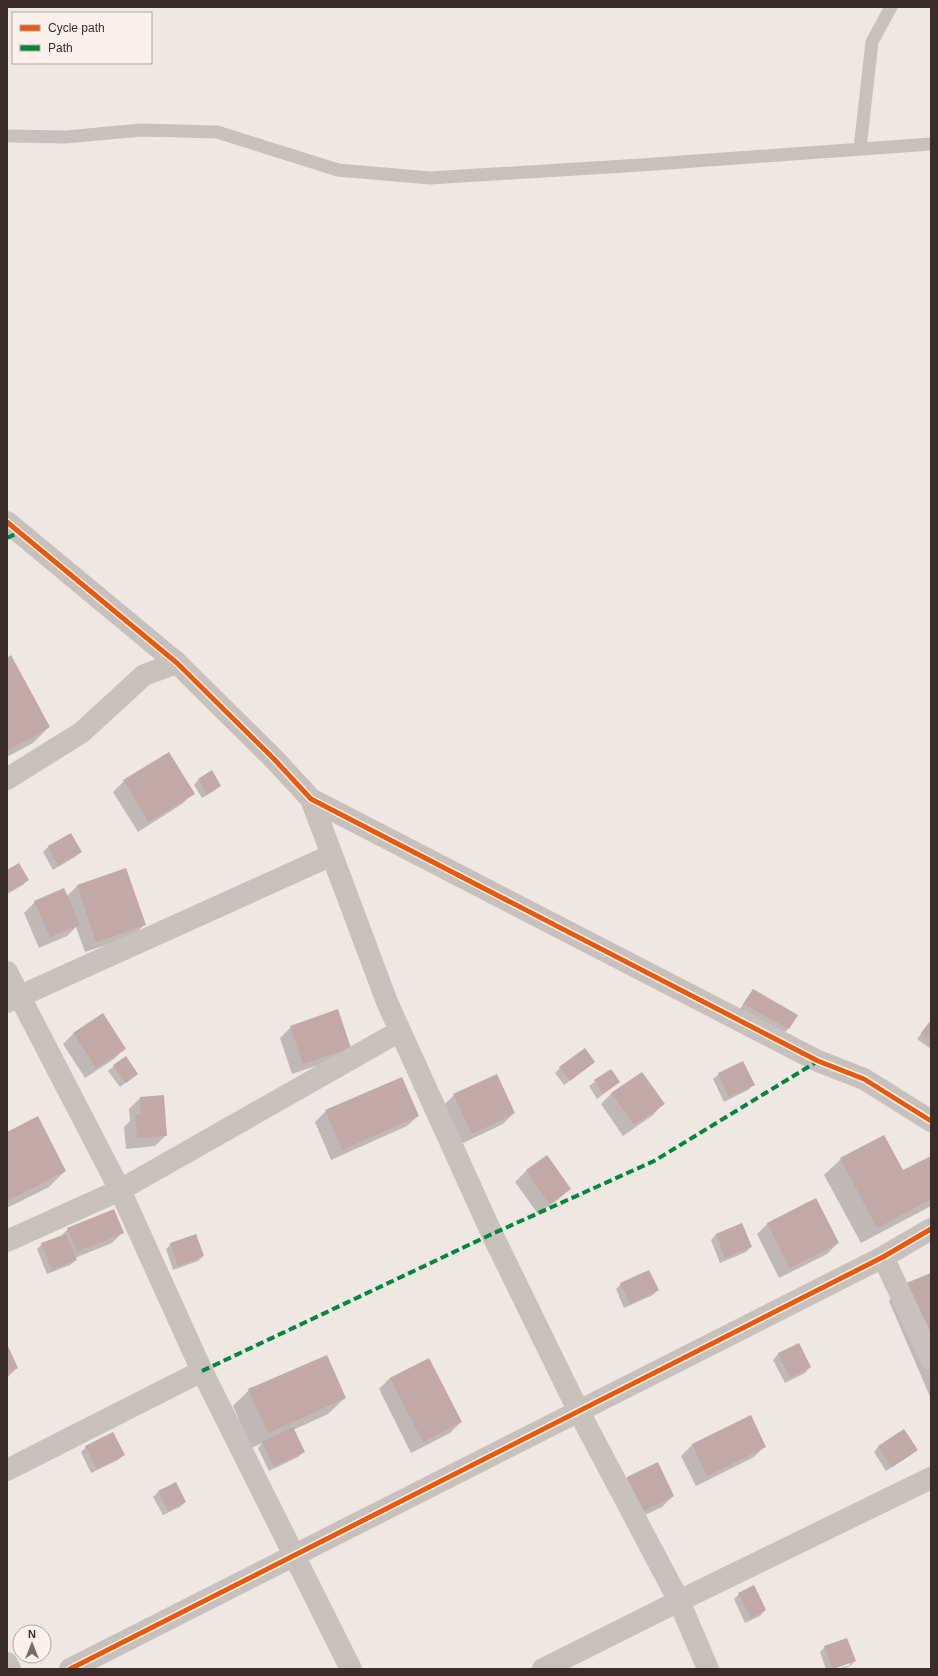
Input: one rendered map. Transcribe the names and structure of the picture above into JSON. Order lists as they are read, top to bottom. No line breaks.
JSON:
{"legend":["Cycle path","Path"],"north":"top"}
